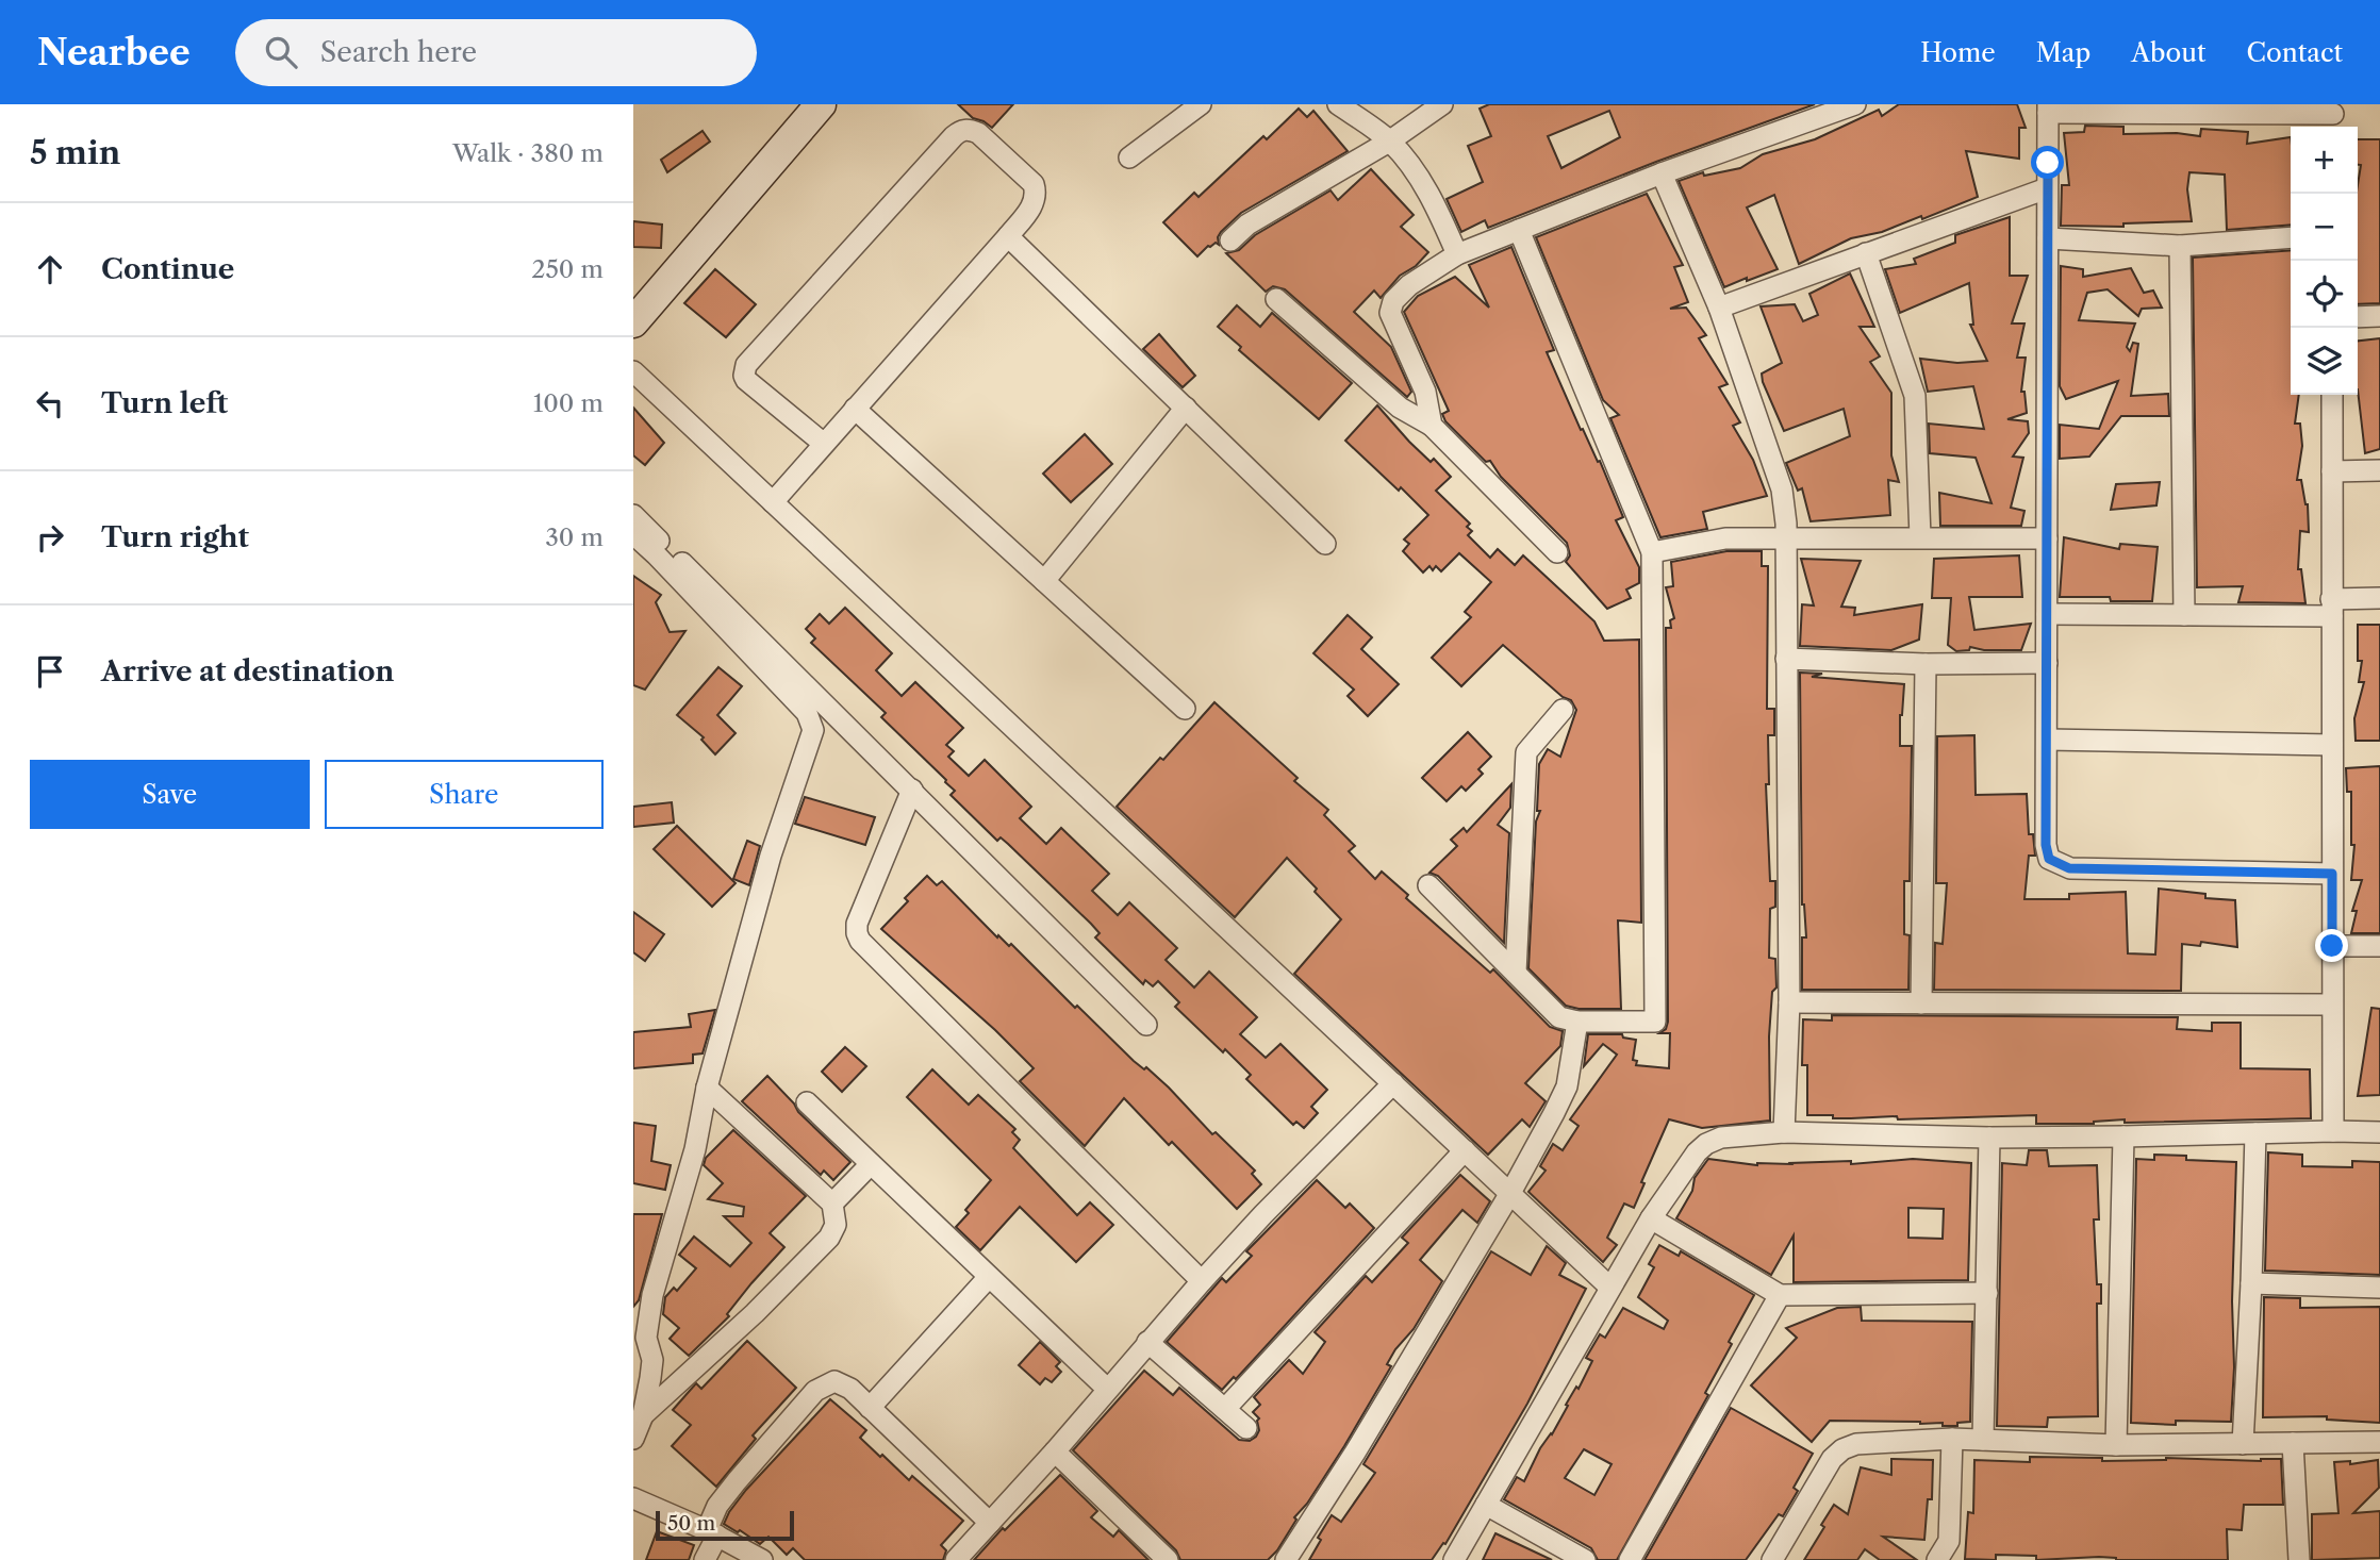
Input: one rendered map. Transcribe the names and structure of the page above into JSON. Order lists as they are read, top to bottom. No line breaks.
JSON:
{"scale_bar":"50 m","page":{"header":"Nearbee","search":"Search here","nav":["Home","Map","About","Contact"],"heading":["5 min","Walk · 380 m"],"map_buttons":["+","−"],"list":[["Continue","250 m"],["Turn left","100 m"],["Turn right","30 m"],"Arrive at destination"],"buttons":["Save","Share"],"scale":"50 m"}}
